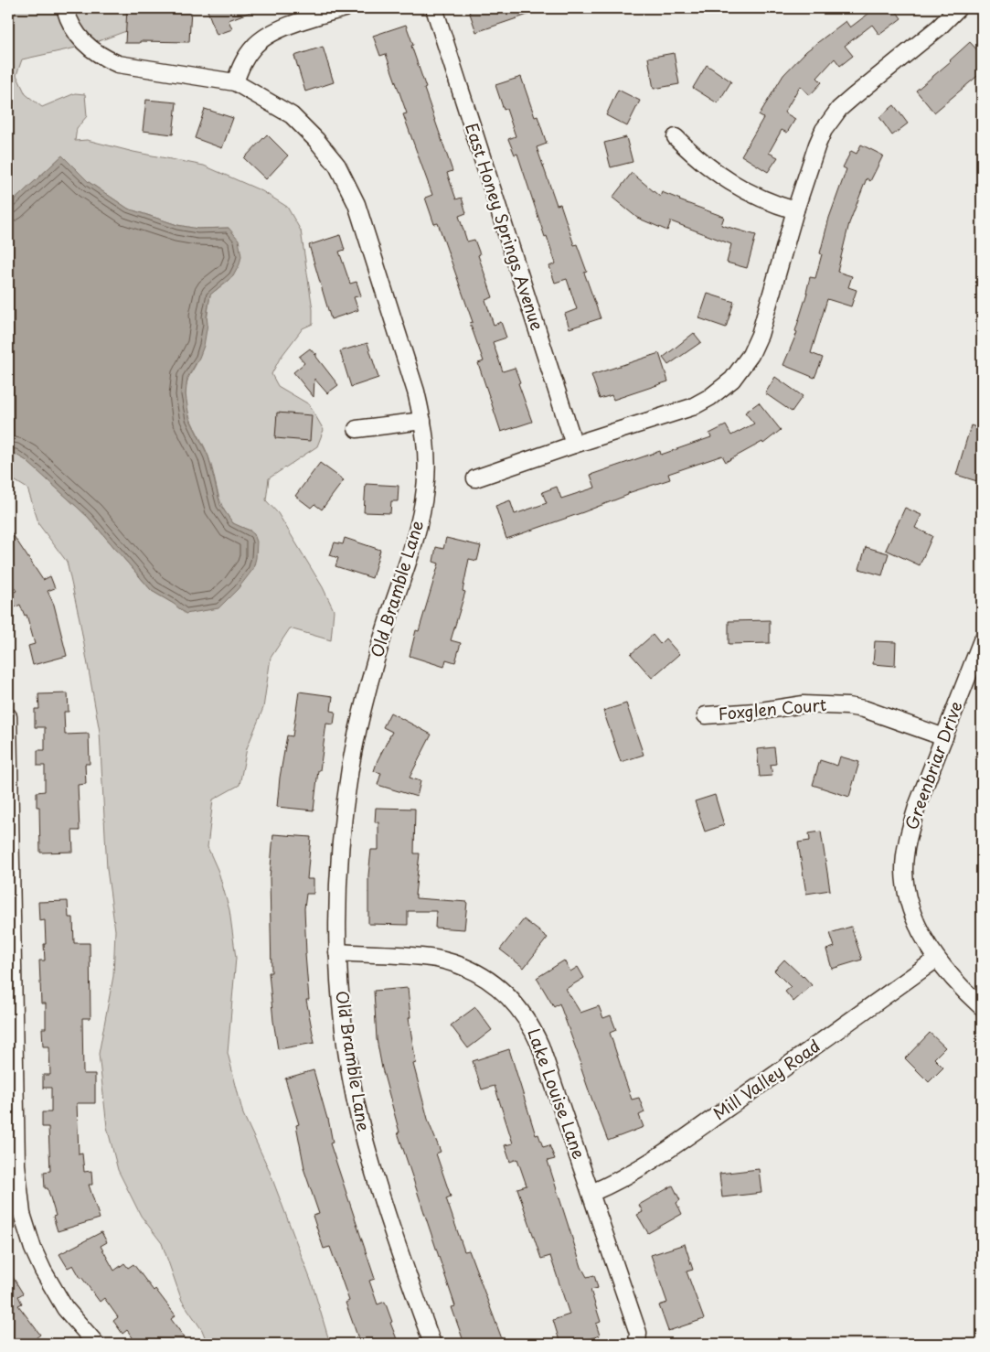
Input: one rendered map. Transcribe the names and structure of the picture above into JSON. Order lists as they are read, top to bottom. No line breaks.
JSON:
{"streets":{"street":["East Honey Springs Avenue","Old Bramble Lane","Foxglen Court","Greenbriar Drive","Mill Valley Road","Lake Louise Lane"]},"crossings":[["Old Bramble Lane","Lake Louise Lane"],["Foxglen Court","Greenbriar Drive"],["Greenbriar Drive","Mill Valley Road"],["Mill Valley Road","Lake Louise Lane"]]}
